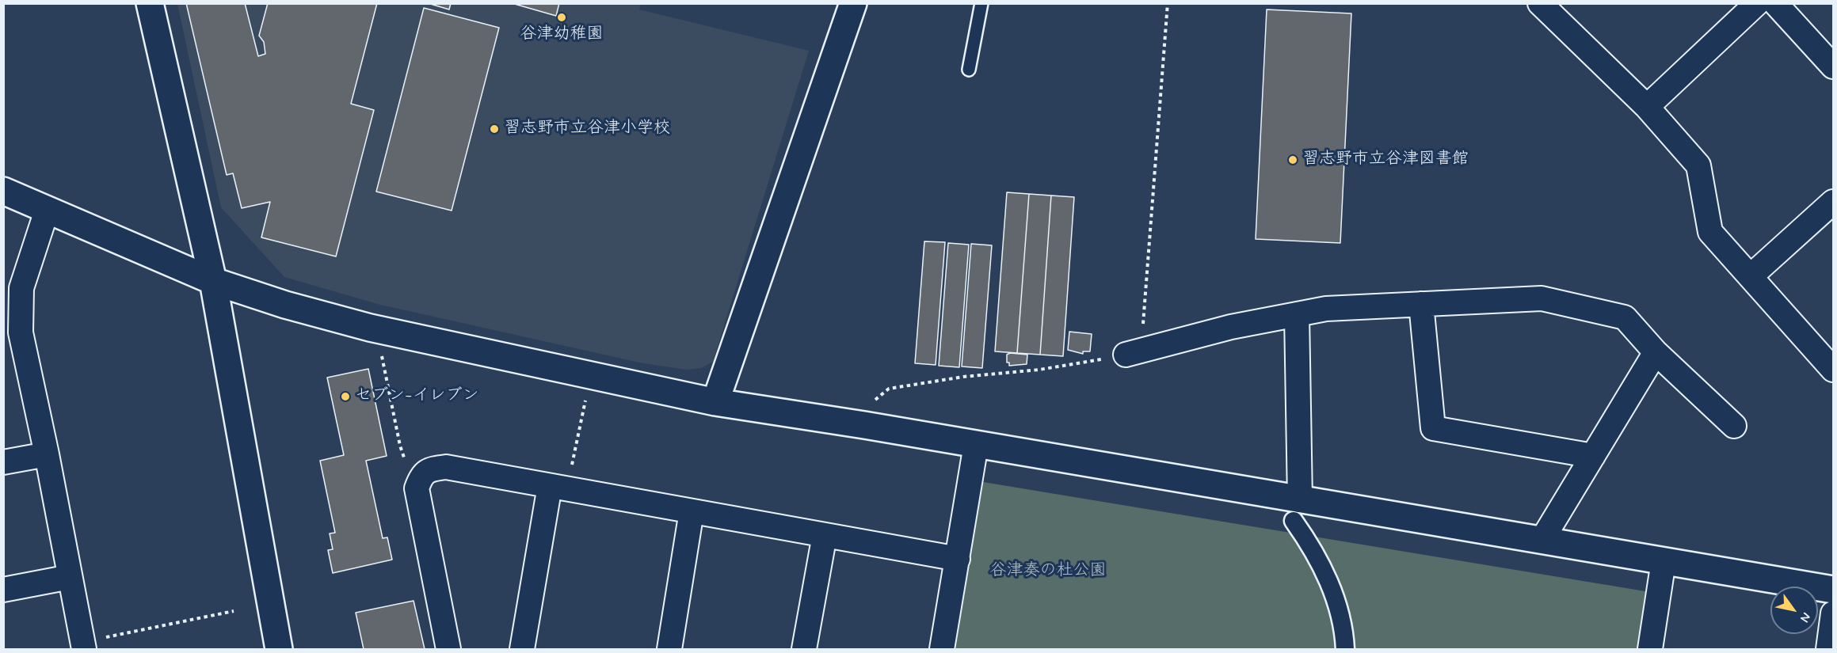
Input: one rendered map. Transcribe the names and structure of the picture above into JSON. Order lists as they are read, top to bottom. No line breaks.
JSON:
{"parks":["谷津奏の杜公園"],"places":["谷津幼稚園","習志野市立谷津小学校","習志野市立谷津図書館","セブン-イレブン"],"north":"bottom right"}
